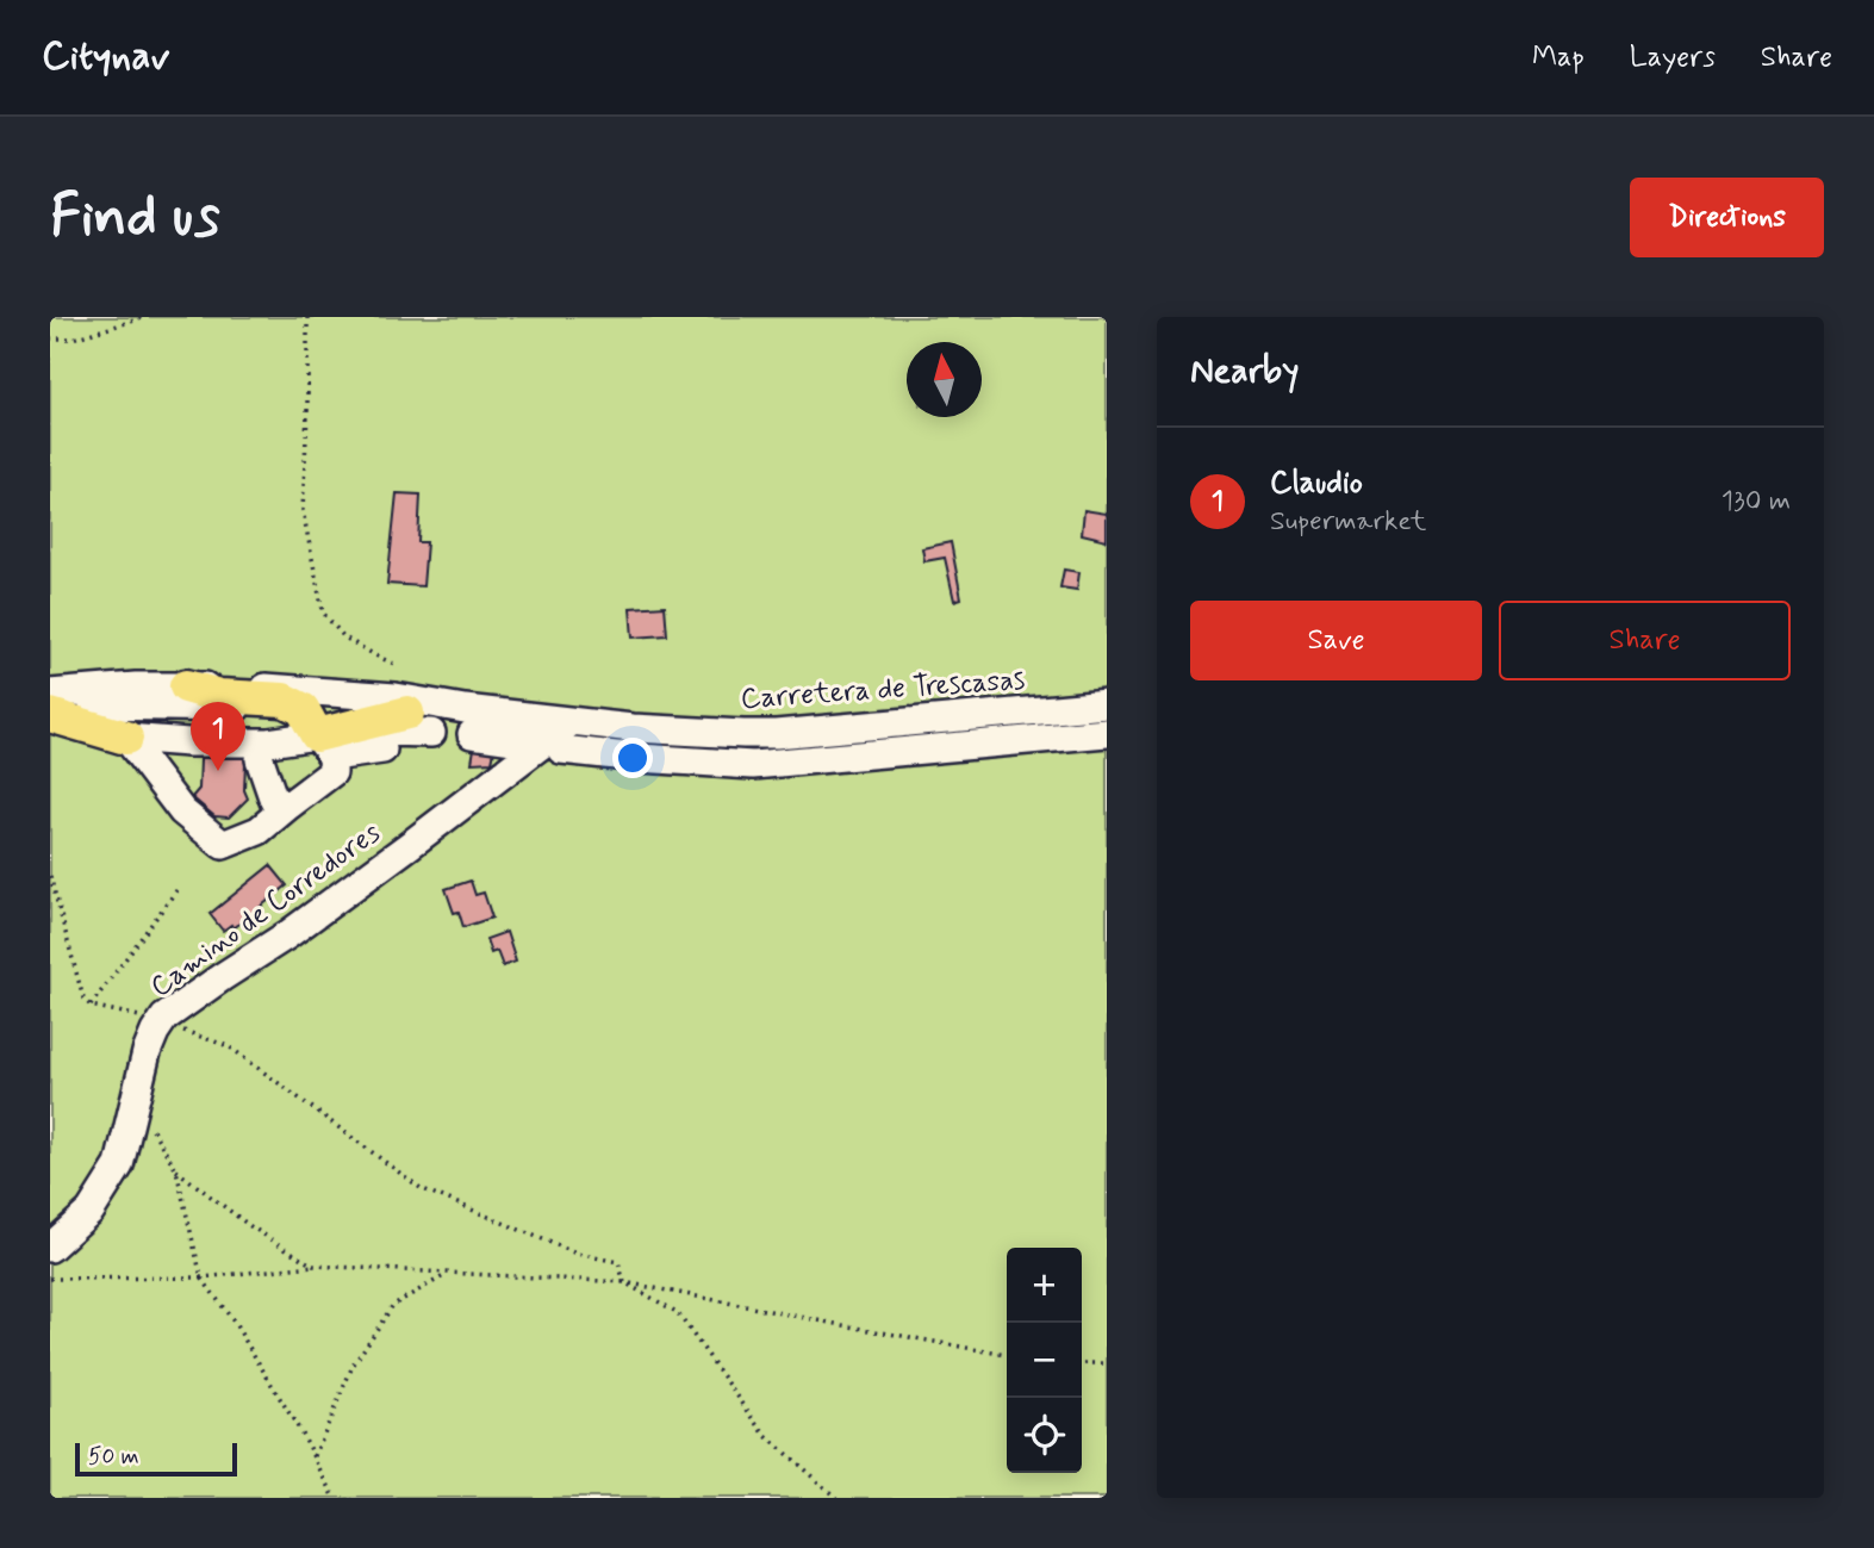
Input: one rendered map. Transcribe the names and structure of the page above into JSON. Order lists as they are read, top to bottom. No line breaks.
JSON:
{"streets":{"street":["Carretera de Trescasas","Camino de Corredores"]},"crossings":[["Carretera de Trescasas","Camino de Corredores"]],"scale_bar":"50 m","north":"top","page":{"header":"Citynav","nav":["Map","Layers","Share"],"buttons":["Directions",["Save","Share"]],"title":"Find us","heading":"Nearby","list":[{"mark":"1","name":"Claudio","note":"Supermarket","value":"130 m"}],"pins":"1","map_buttons":["+","−"],"scale":"50 m"}}
